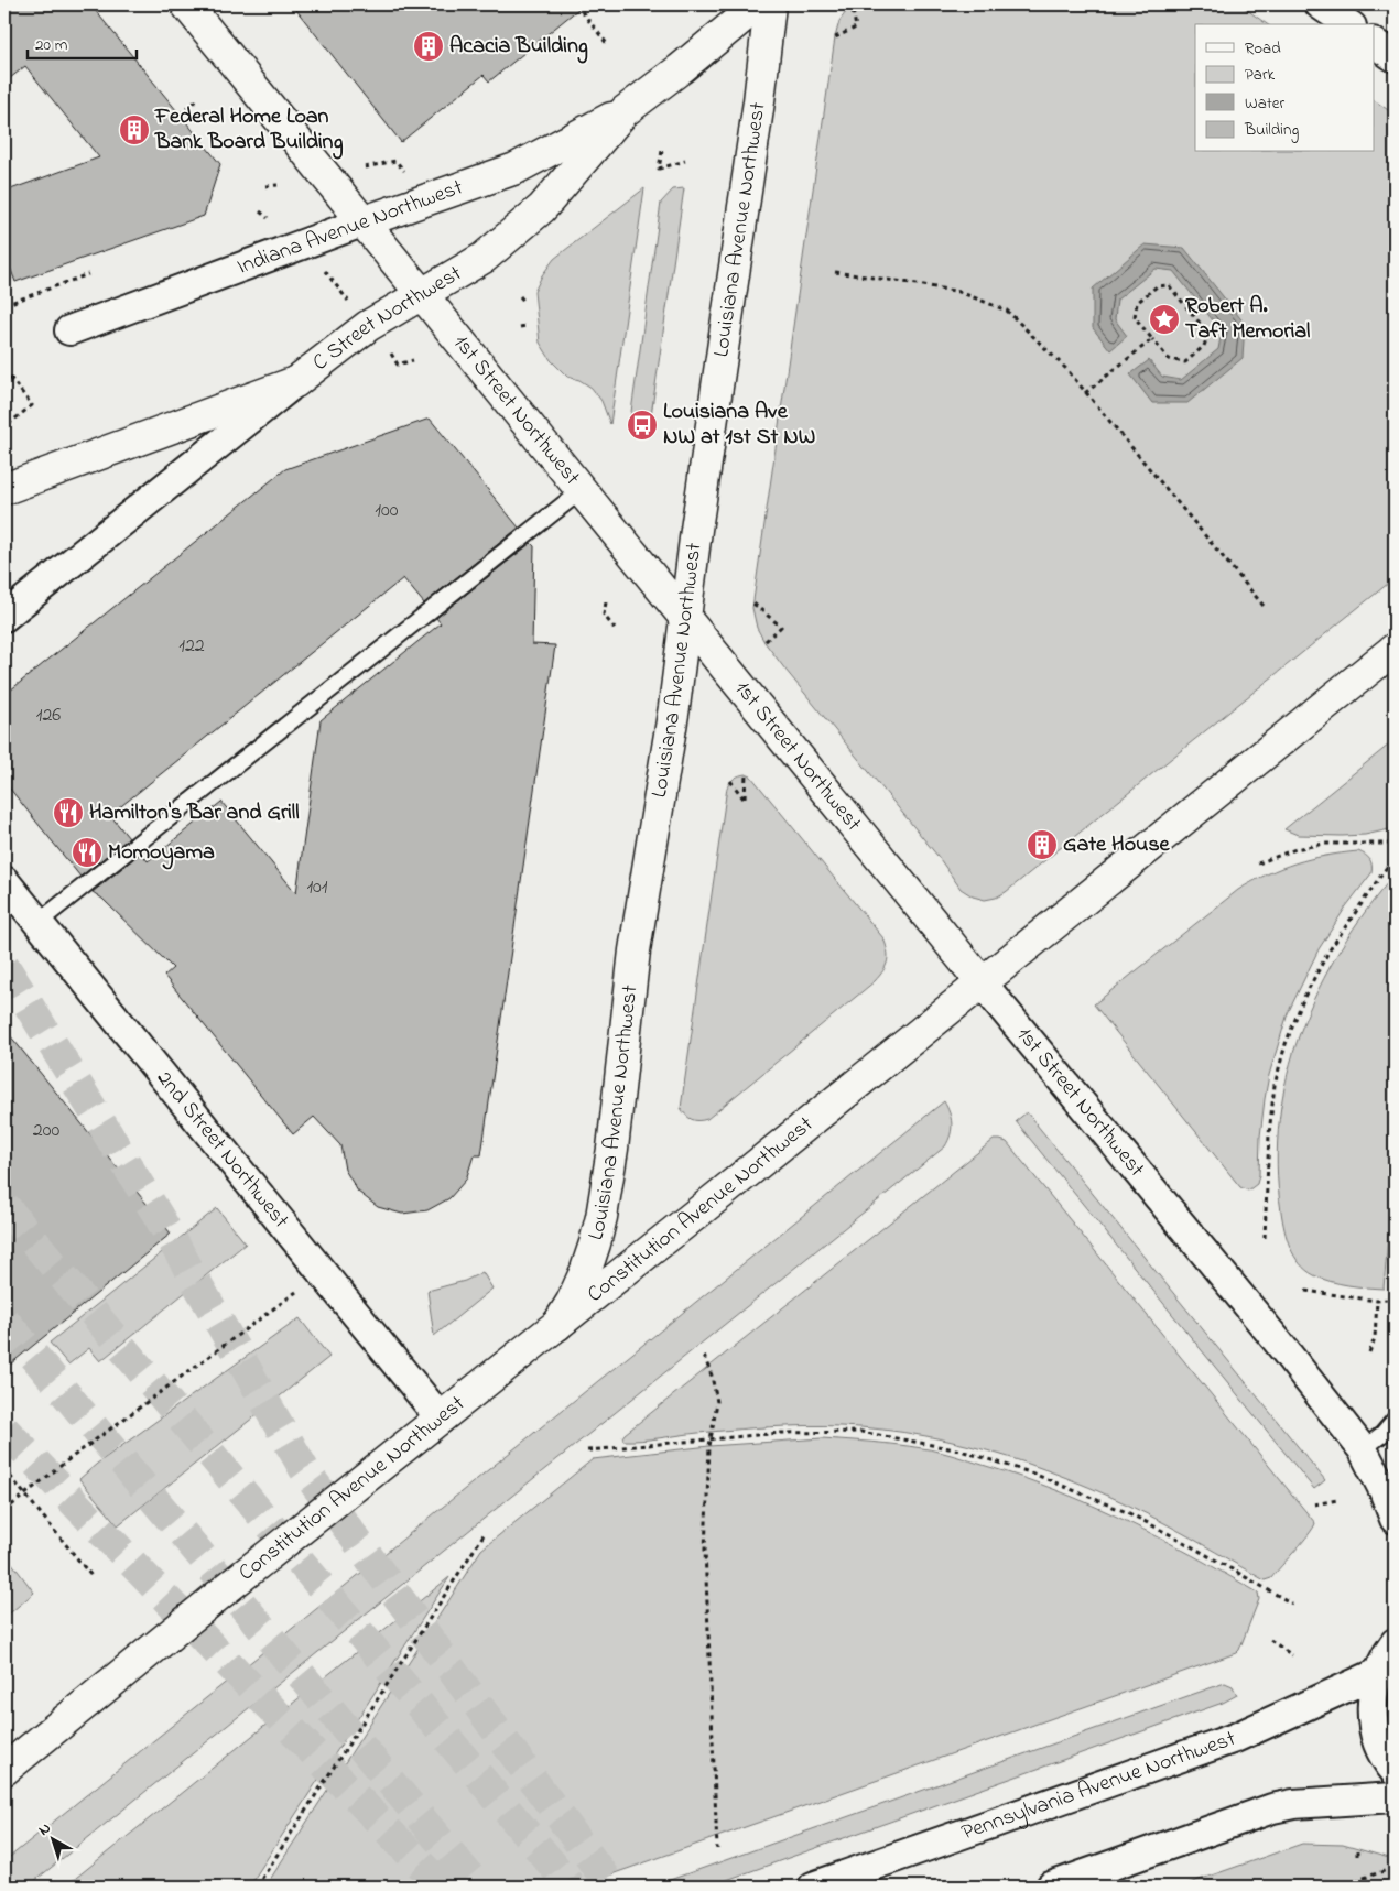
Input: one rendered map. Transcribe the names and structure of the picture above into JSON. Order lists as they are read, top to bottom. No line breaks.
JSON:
{"streets":{"main road":["Indiana Avenue Northwest","Louisiana Avenue Northwest","C Street Northwest","1st Street Northwest","Constitution Avenue Northwest"],"street":["2nd Street Northwest","Pennsylvania Avenue Northwest"]},"crossings":[["Indiana Avenue Northwest","C Street Northwest"],["Indiana Avenue Northwest","1st Street Northwest"],["Louisiana Avenue Northwest","1st Street Northwest"],["Louisiana Avenue Northwest","Constitution Avenue Northwest"],["C Street Northwest","1st Street Northwest"],["1st Street Northwest","Constitution Avenue Northwest"],["2nd Street Northwest","Constitution Avenue Northwest"]],"places":{"building":["Acacia Building","Federal Home Loan Bank Board Building","Gate House"],"place":["Robert A. Taft Memorial"],"bus stop":["Louisiana Ave NW at 1st St NW"],"restaurant":["Hamilton's Bar and Grill","Momoyama"]},"house_numbers":["100","122","126","101","200"],"legend":["Road","Park","Water","Building"],"scale_bar":"20 m","north":"top left"}
